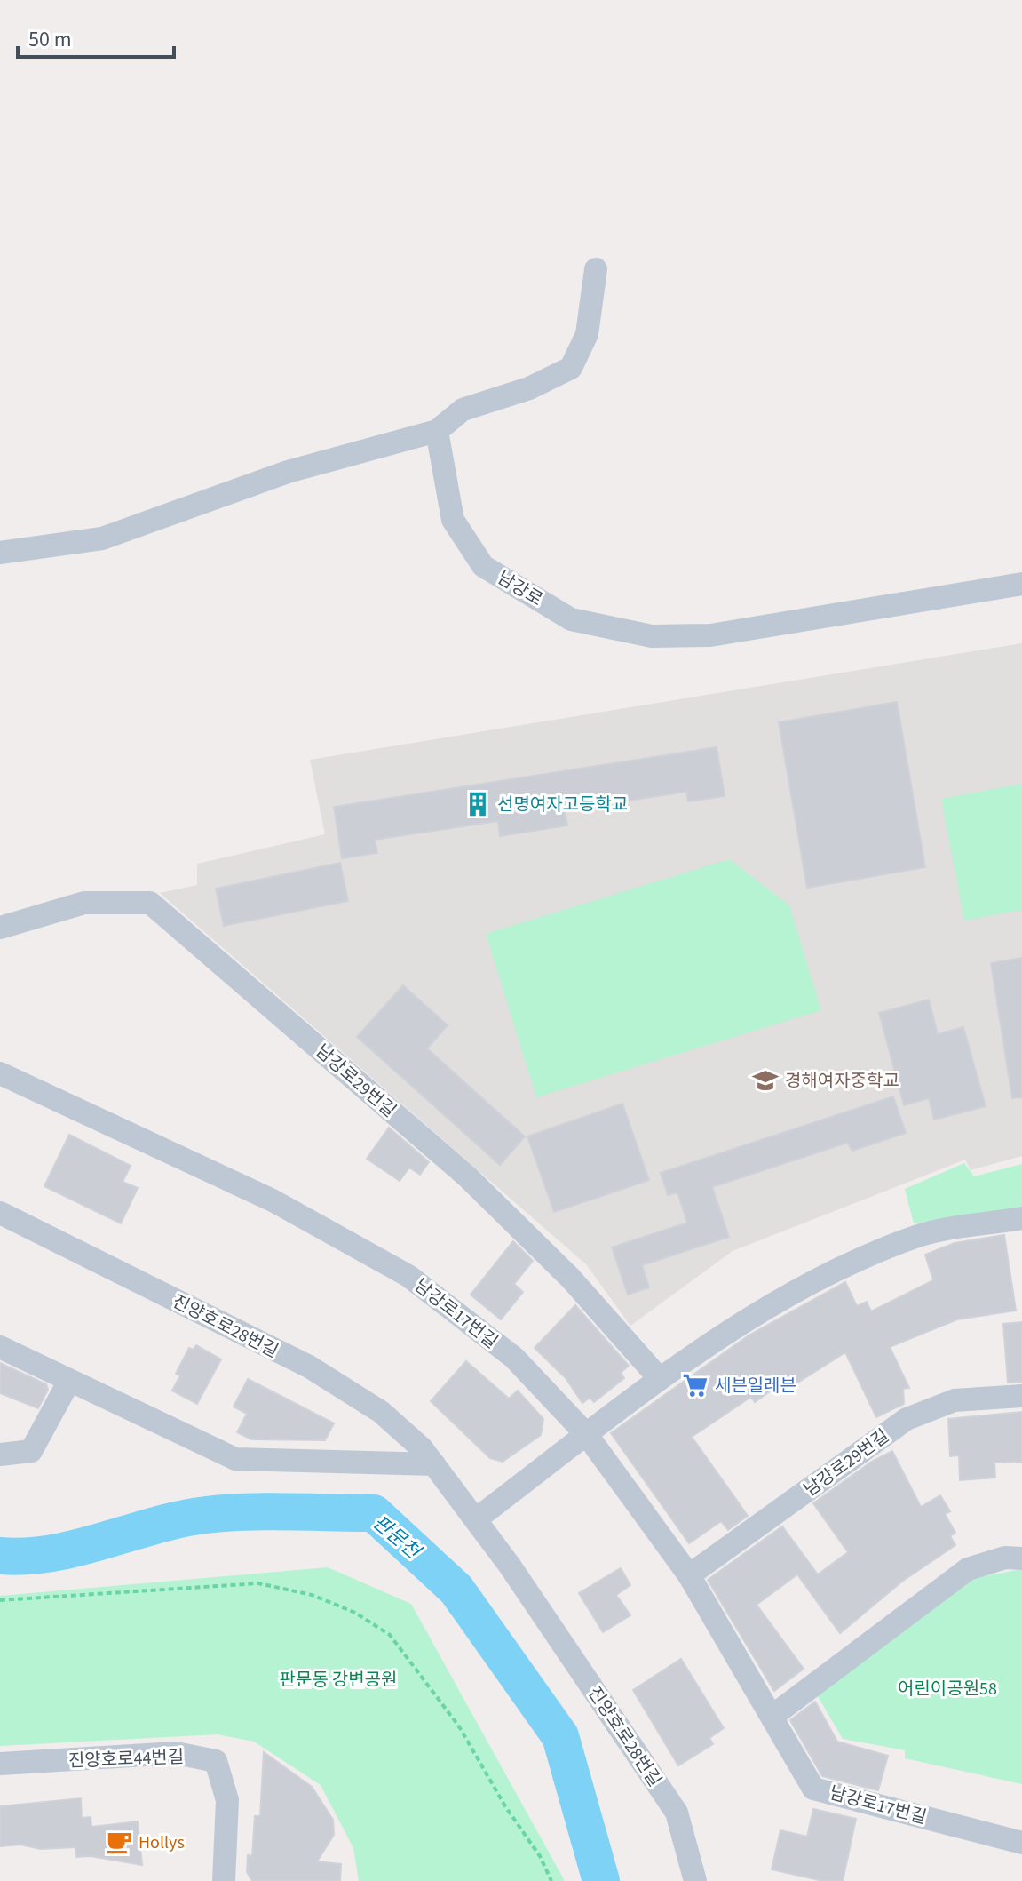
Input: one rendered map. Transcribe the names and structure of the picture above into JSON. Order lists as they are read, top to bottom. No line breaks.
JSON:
{"streets":{"street":["남강로","남강로29번길","남강로17번길","진양호로28번길","진양호로44번길"]},"crossings":[["남강로29번길","남강로17번길"]],"water":["판문천"],"parks":["판문동 강변공원","어린이공원58"],"places":{"building":["선명여자고등학교"],"school or university":["경해여자중학교"],"supermarket":["세븐일레븐"],"cafe":["Hollys"]},"scale_bar":"50 m"}
